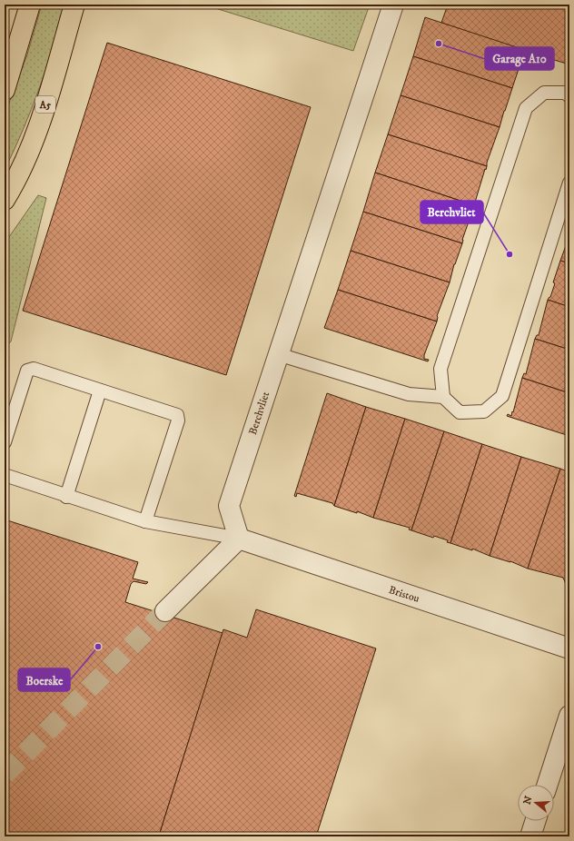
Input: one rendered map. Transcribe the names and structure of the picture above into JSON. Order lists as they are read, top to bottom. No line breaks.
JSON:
{"streets":{"highway":["A5"],"street":["Berchvliet","Bristou"]},"crossings":[["Berchvliet","Bristou"]],"places":["Garage A10","Berchvliet","Boerske"],"north":"left"}
